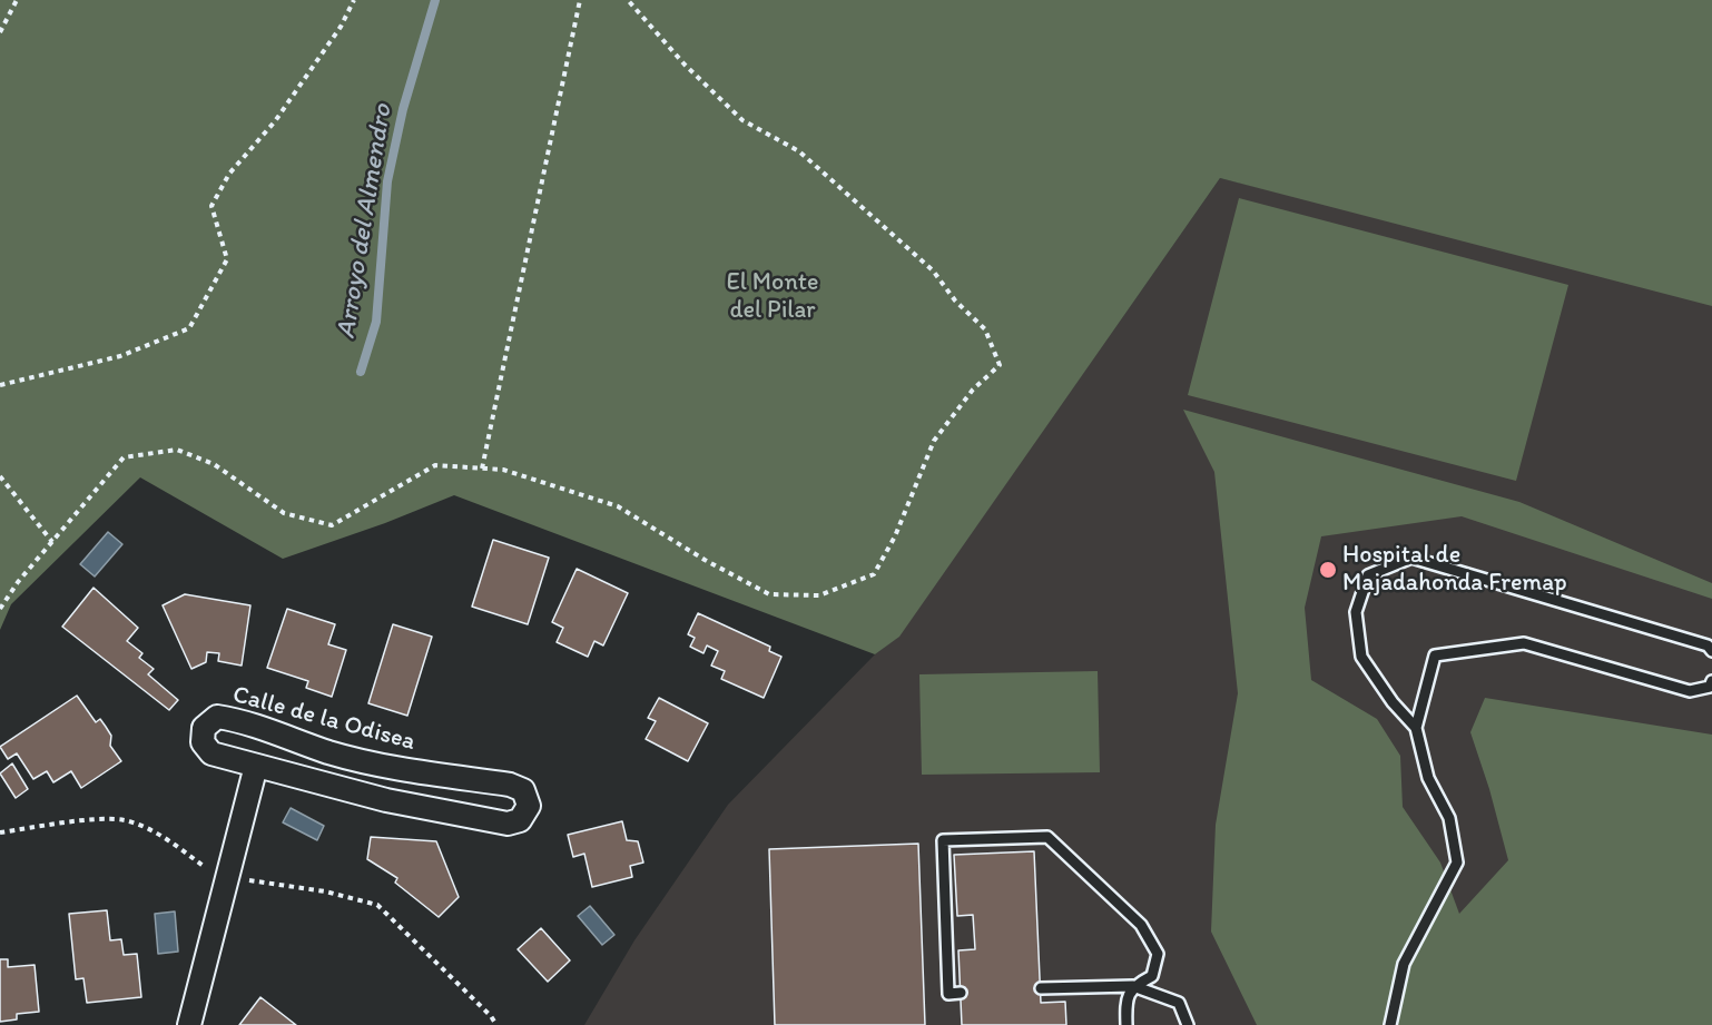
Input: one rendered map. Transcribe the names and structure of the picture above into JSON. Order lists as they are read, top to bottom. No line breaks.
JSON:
{"streets":{"street":["Calle de la Odisea"]},"water":["Arroyo del Almendro"],"parks":["El Monte del Pilar"],"places":["Hospital de Majadahonda Fremap"]}
